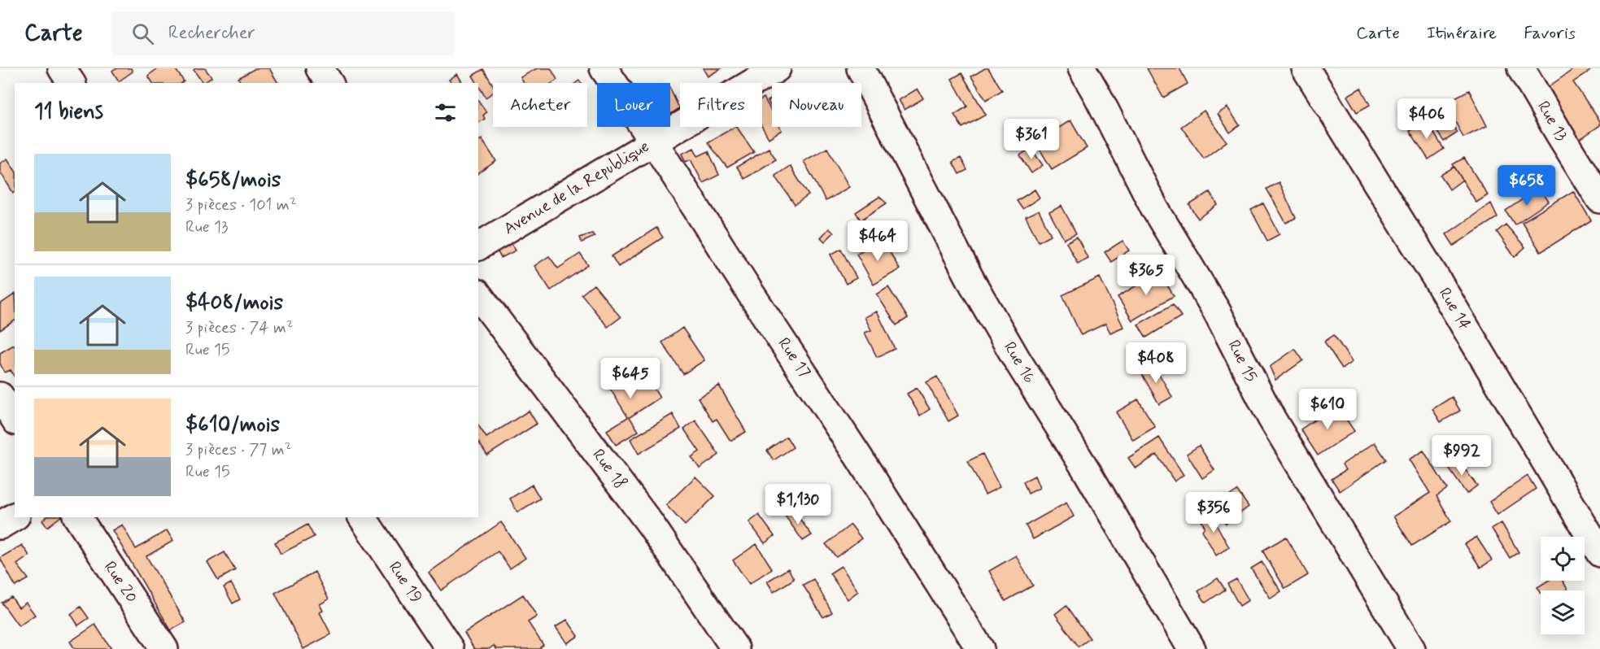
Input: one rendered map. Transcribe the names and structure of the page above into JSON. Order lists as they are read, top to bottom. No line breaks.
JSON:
{"streets":{"street":["Rue 13","Avenue de la Republique","Rue 14","Rue 17","Rue 15","Rue 16","Rue 18","Rue 20","Rue 19"]},"crossings":[["Avenue de la Republique","Rue 17"]],"page":{"header":"Carte","search":"Rechercher","nav":["Carte","Itinéraire","Favoris"],"chip":["Acheter","Louer","Filtres","Nouveau"],"heading":"11 biens","price":["$406","$361","$658","$464","$365","$408","$645","$610","$992","$1,130","$356"],"list":[{"name":"$658/mois","note":"3 pièces · 101 m² · Rue 13"},{"name":"$408/mois","note":"3 pièces · 74 m² · Rue 15"},{"name":"$610/mois","note":"3 pièces · 77 m² · Rue 15"}]}}
